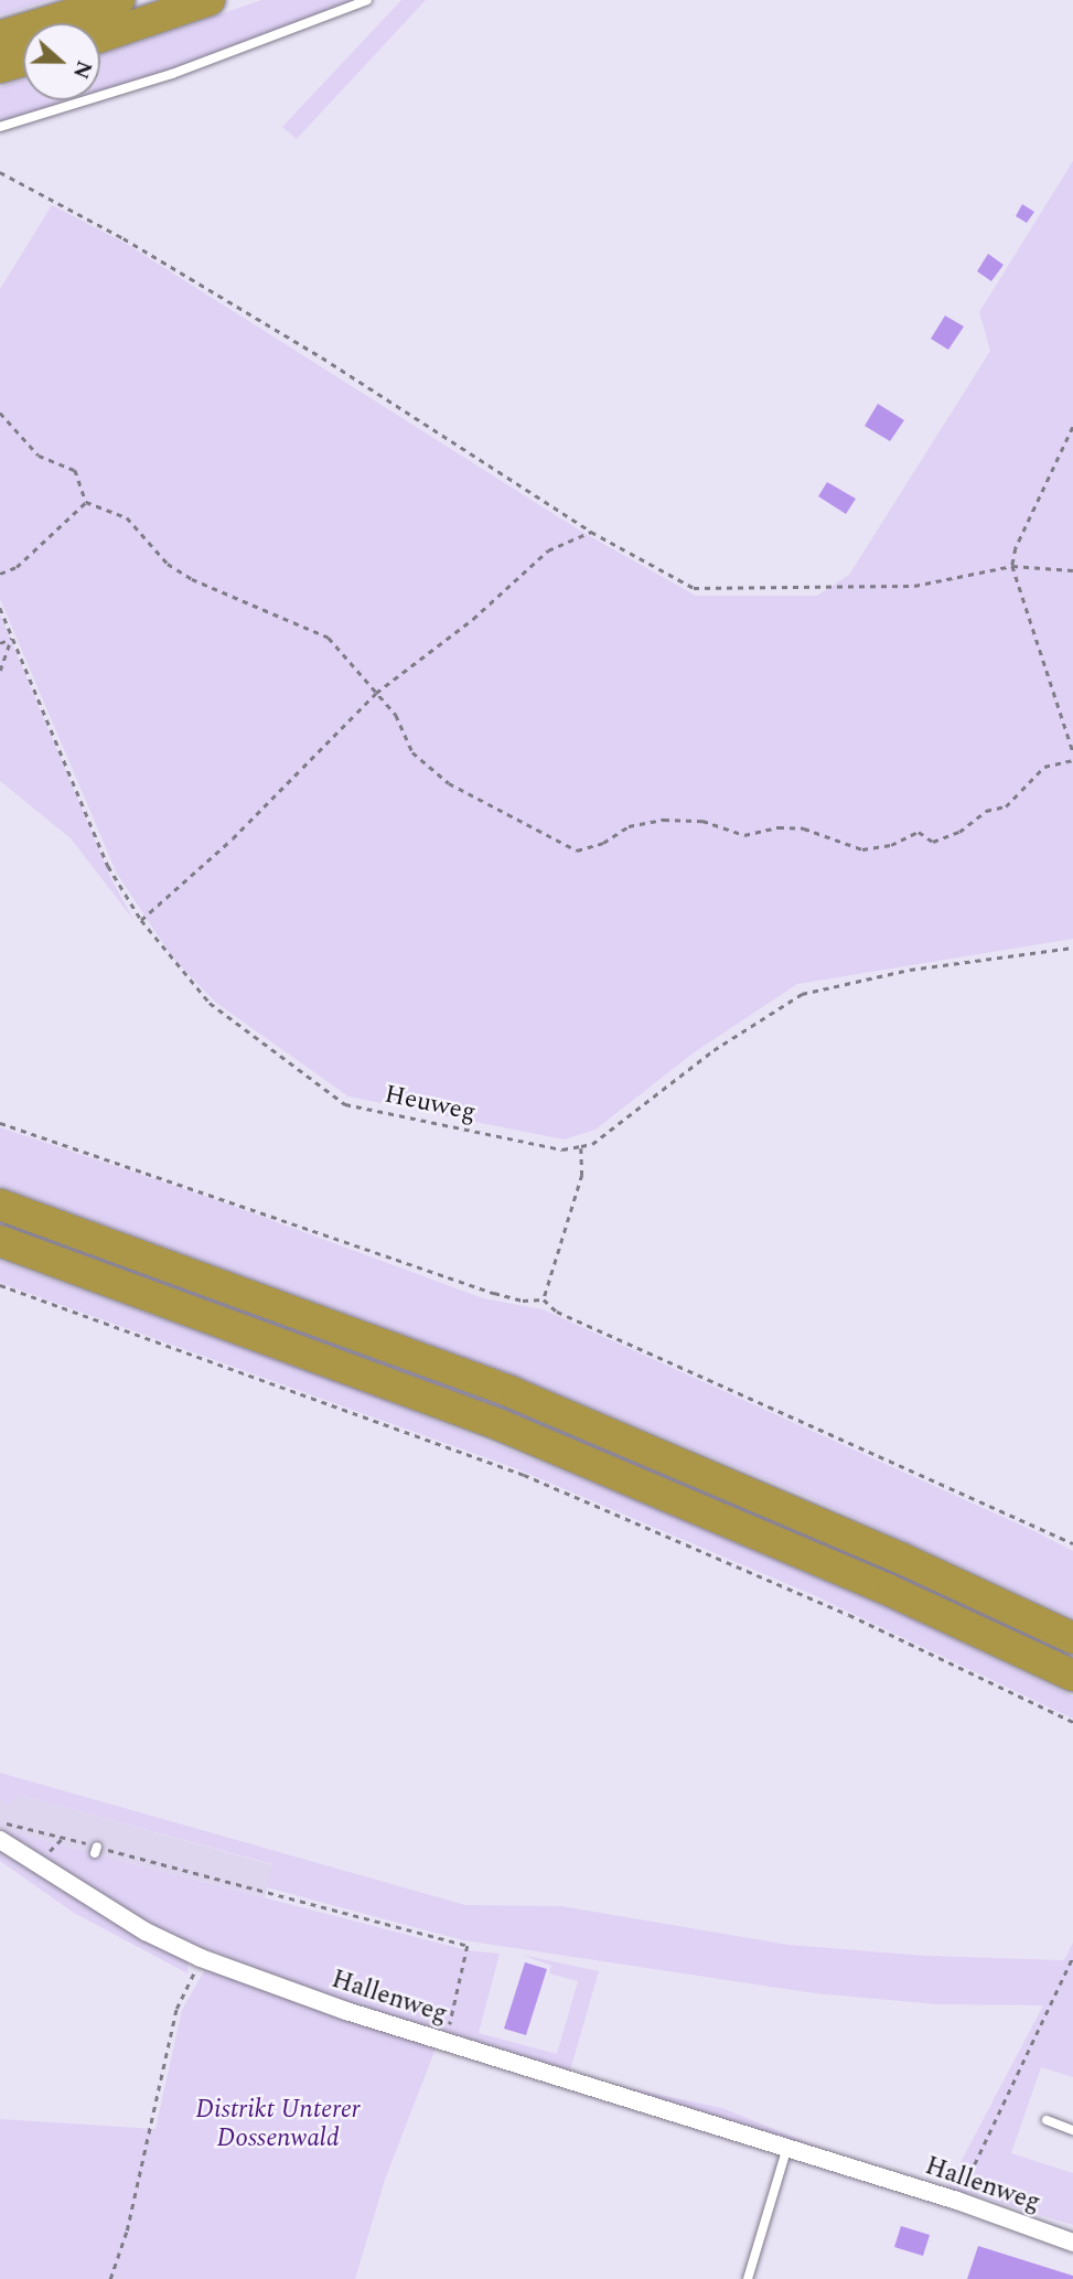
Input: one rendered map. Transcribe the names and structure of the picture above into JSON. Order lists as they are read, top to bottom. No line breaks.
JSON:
{"streets":{"street":["Hallenweg"],"path":["Heuweg"]},"parks":["Distrikt Unterer Dossenwald"],"north":"right"}
